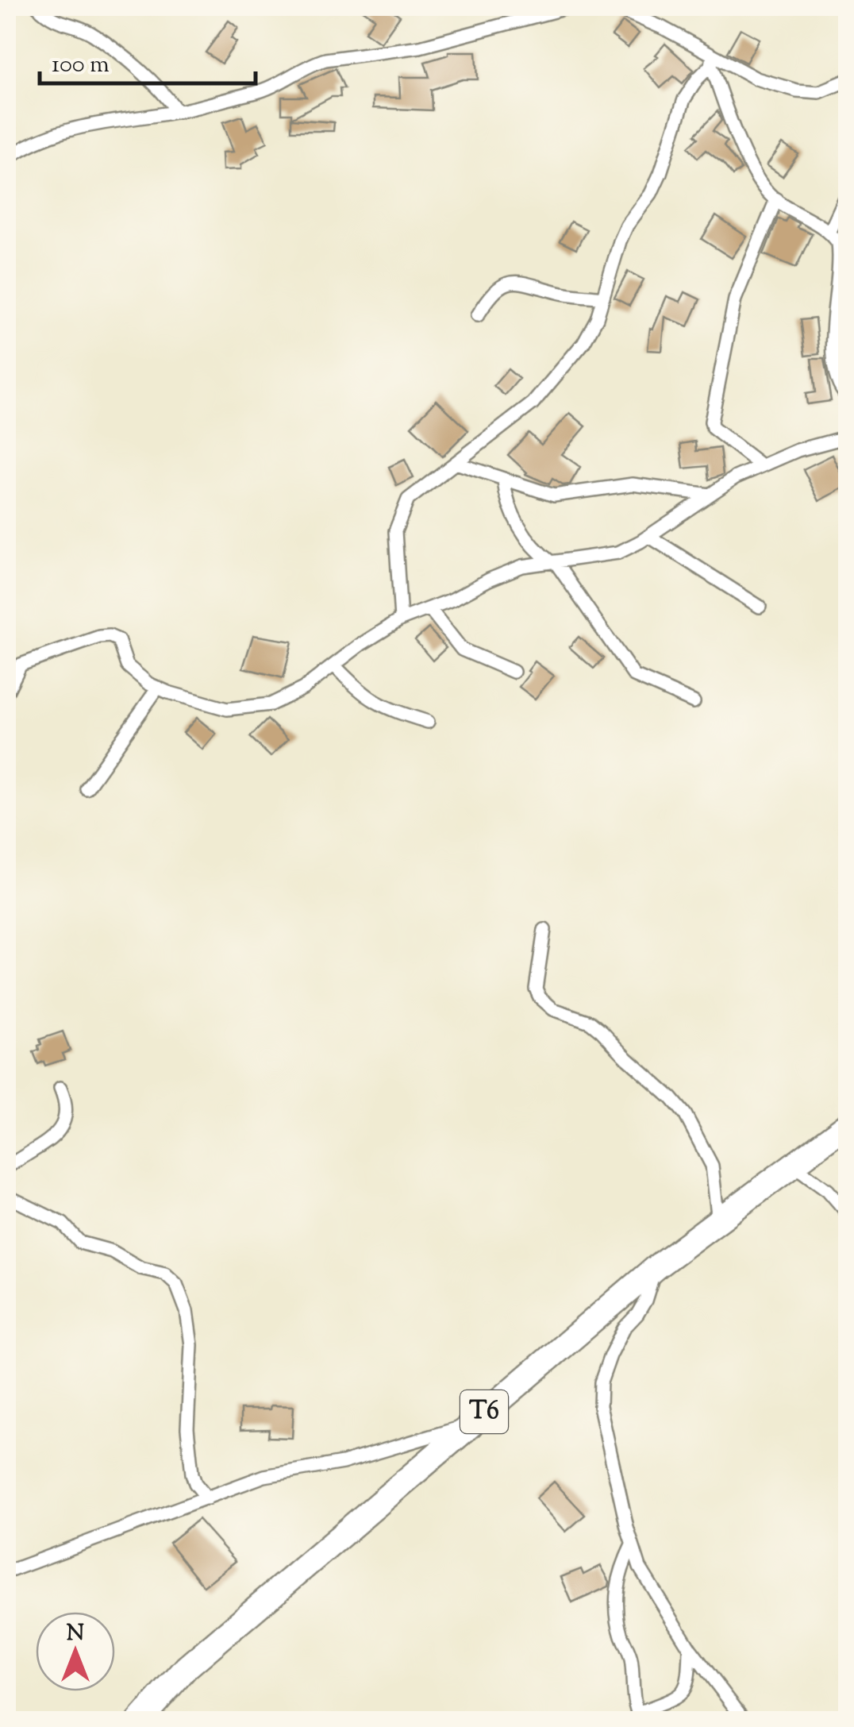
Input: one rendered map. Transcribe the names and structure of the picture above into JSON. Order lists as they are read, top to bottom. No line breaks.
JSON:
{"streets":{"highway":["T6"]},"scale_bar":"100 m","north":"top"}
